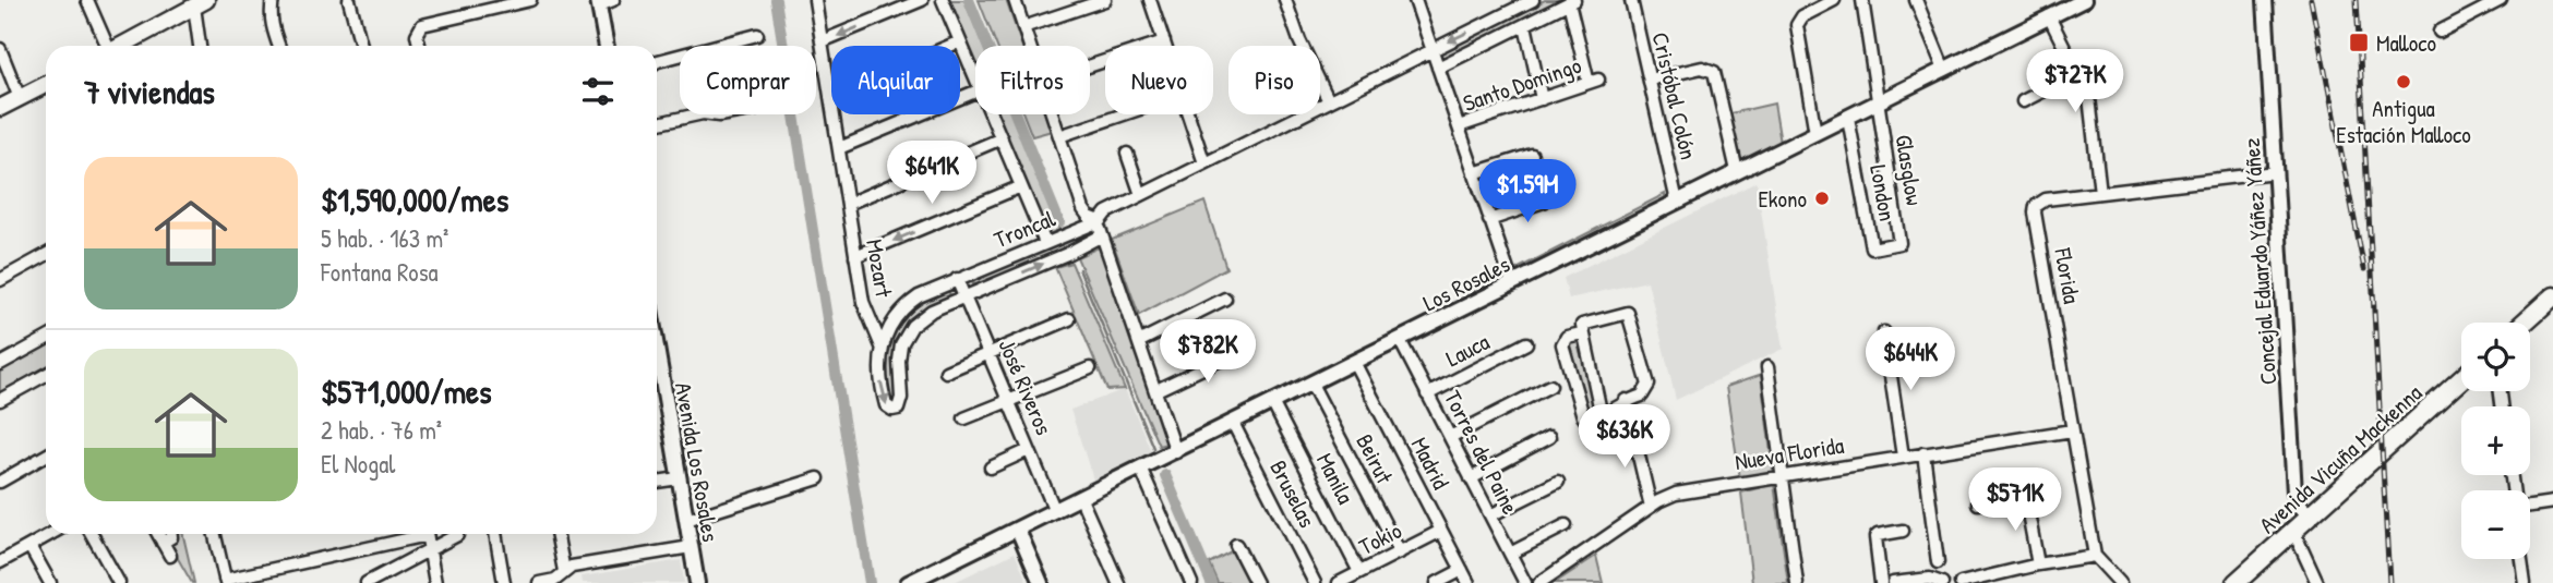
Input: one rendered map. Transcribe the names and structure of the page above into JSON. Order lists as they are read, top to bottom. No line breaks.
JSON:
{"streets":{"main road":["Avenida Vicuña Mackenna"],"street":["Santo Domingo","Cristóbal Colón","Glasglow","London","Troncal","Concejal Eduardo Yáñez Yáñez","Mozart","Florida","Los Rosales","Lauca","José Riveros","Torres del Paine","Nueva Florida","Beirut","Avenida Los Rosales","Madrid","Manila","Bruselas","Tokio"]},"crossings":[["Cristóbal Colón","Los Rosales"],["Glasglow","London"],["Glasglow","Los Rosales"],["London","Los Rosales"],["Troncal","Mozart"],["Troncal","José Riveros"],["Concejal Eduardo Yáñez Yáñez","Florida"],["Concejal Eduardo Yáñez Yáñez","Avenida Vicuña Mackenna"],["Florida","Nueva Florida"],["Los Rosales","José Riveros"],["Los Rosales","Torres del Paine"],["Los Rosales","Beirut"],["Los Rosales","Madrid"],["Los Rosales","Manila"],["Los Rosales","Bruselas"],["Lauca","Torres del Paine"],["Beirut","Tokio"],["Madrid","Tokio"],["Manila","Tokio"]],"places":{"transit":["Malloco"],"other":["Antigua Estación Malloco","Ekono"]},"page":{"chip":["Comprar","Alquilar","Filtros","Nuevo","Piso"],"heading":"7 viviendas","price":["$727K","$641K","$1.59M","$782K","$644K","$636K","$571K"],"list":[{"name":"$1,590,000/mes","note":"5 hab. · 163 m² · Fontana Rosa"},{"name":"$571,000/mes","note":"2 hab. · 76 m² · El Nogal"}],"map_buttons":["+","−"]}}
